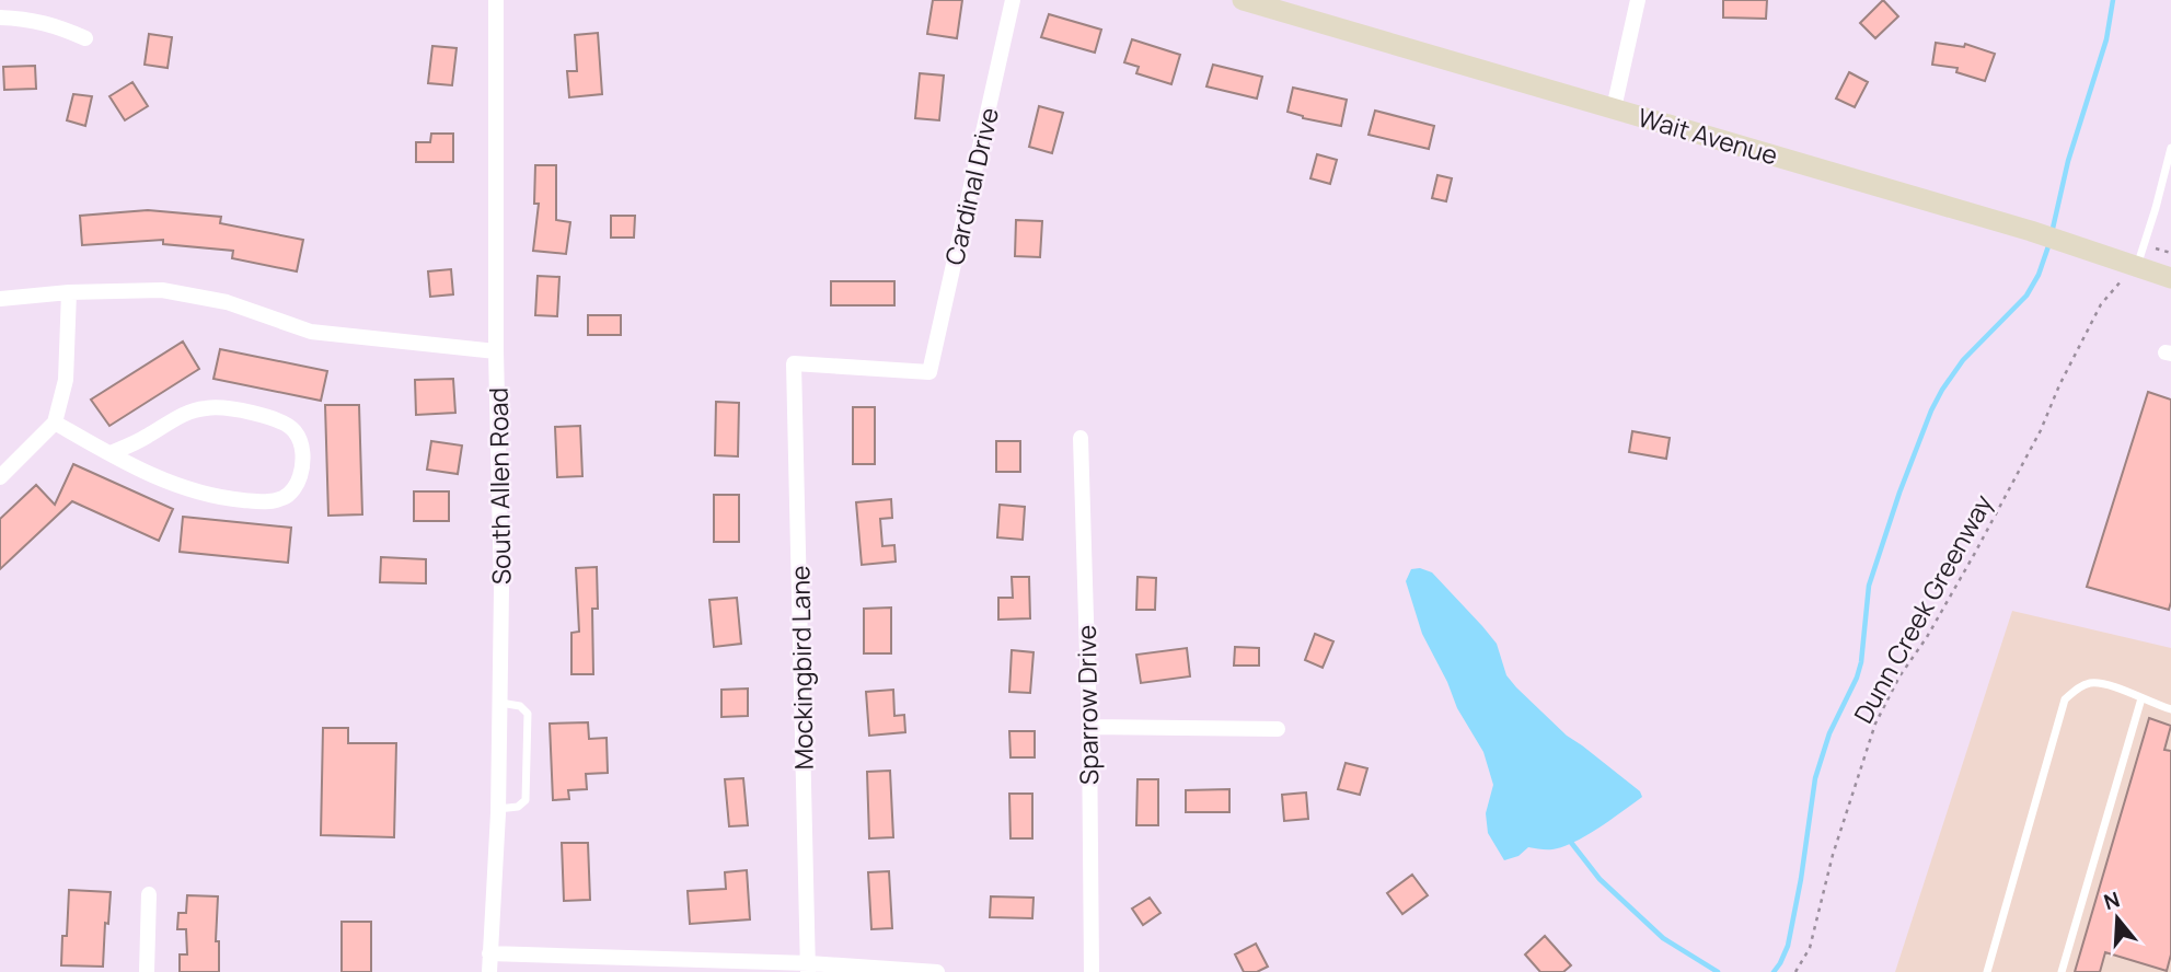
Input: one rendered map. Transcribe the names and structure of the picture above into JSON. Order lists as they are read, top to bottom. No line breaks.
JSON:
{"streets":{"main road":["Wait Avenue"],"street":["Cardinal Drive","South Allen Road","Mockingbird Lane","Sparrow Drive"],"path":["Dunn Creek Greenway"]},"crossings":[["Wait Avenue","Dunn Creek Greenway"],["Cardinal Drive","Mockingbird Lane"]],"north":"top"}
